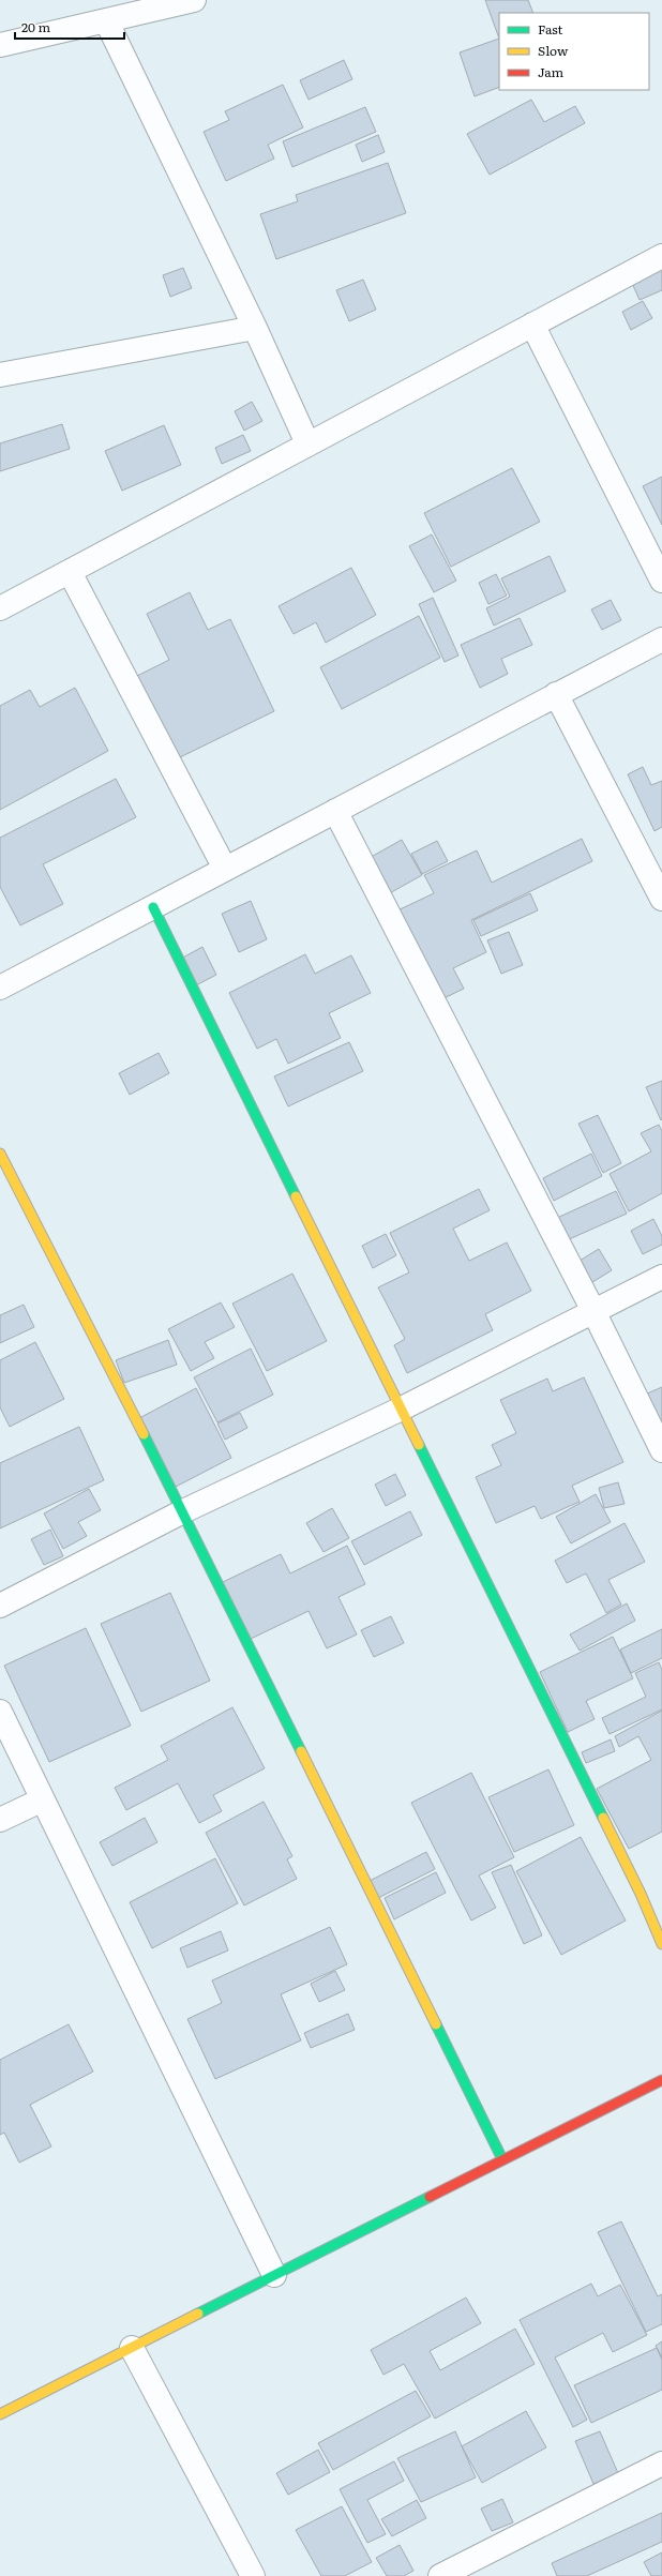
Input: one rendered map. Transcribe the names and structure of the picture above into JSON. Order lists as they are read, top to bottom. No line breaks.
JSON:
{"legend":["Fast","Slow","Jam"],"scale_bar":"20 m"}
